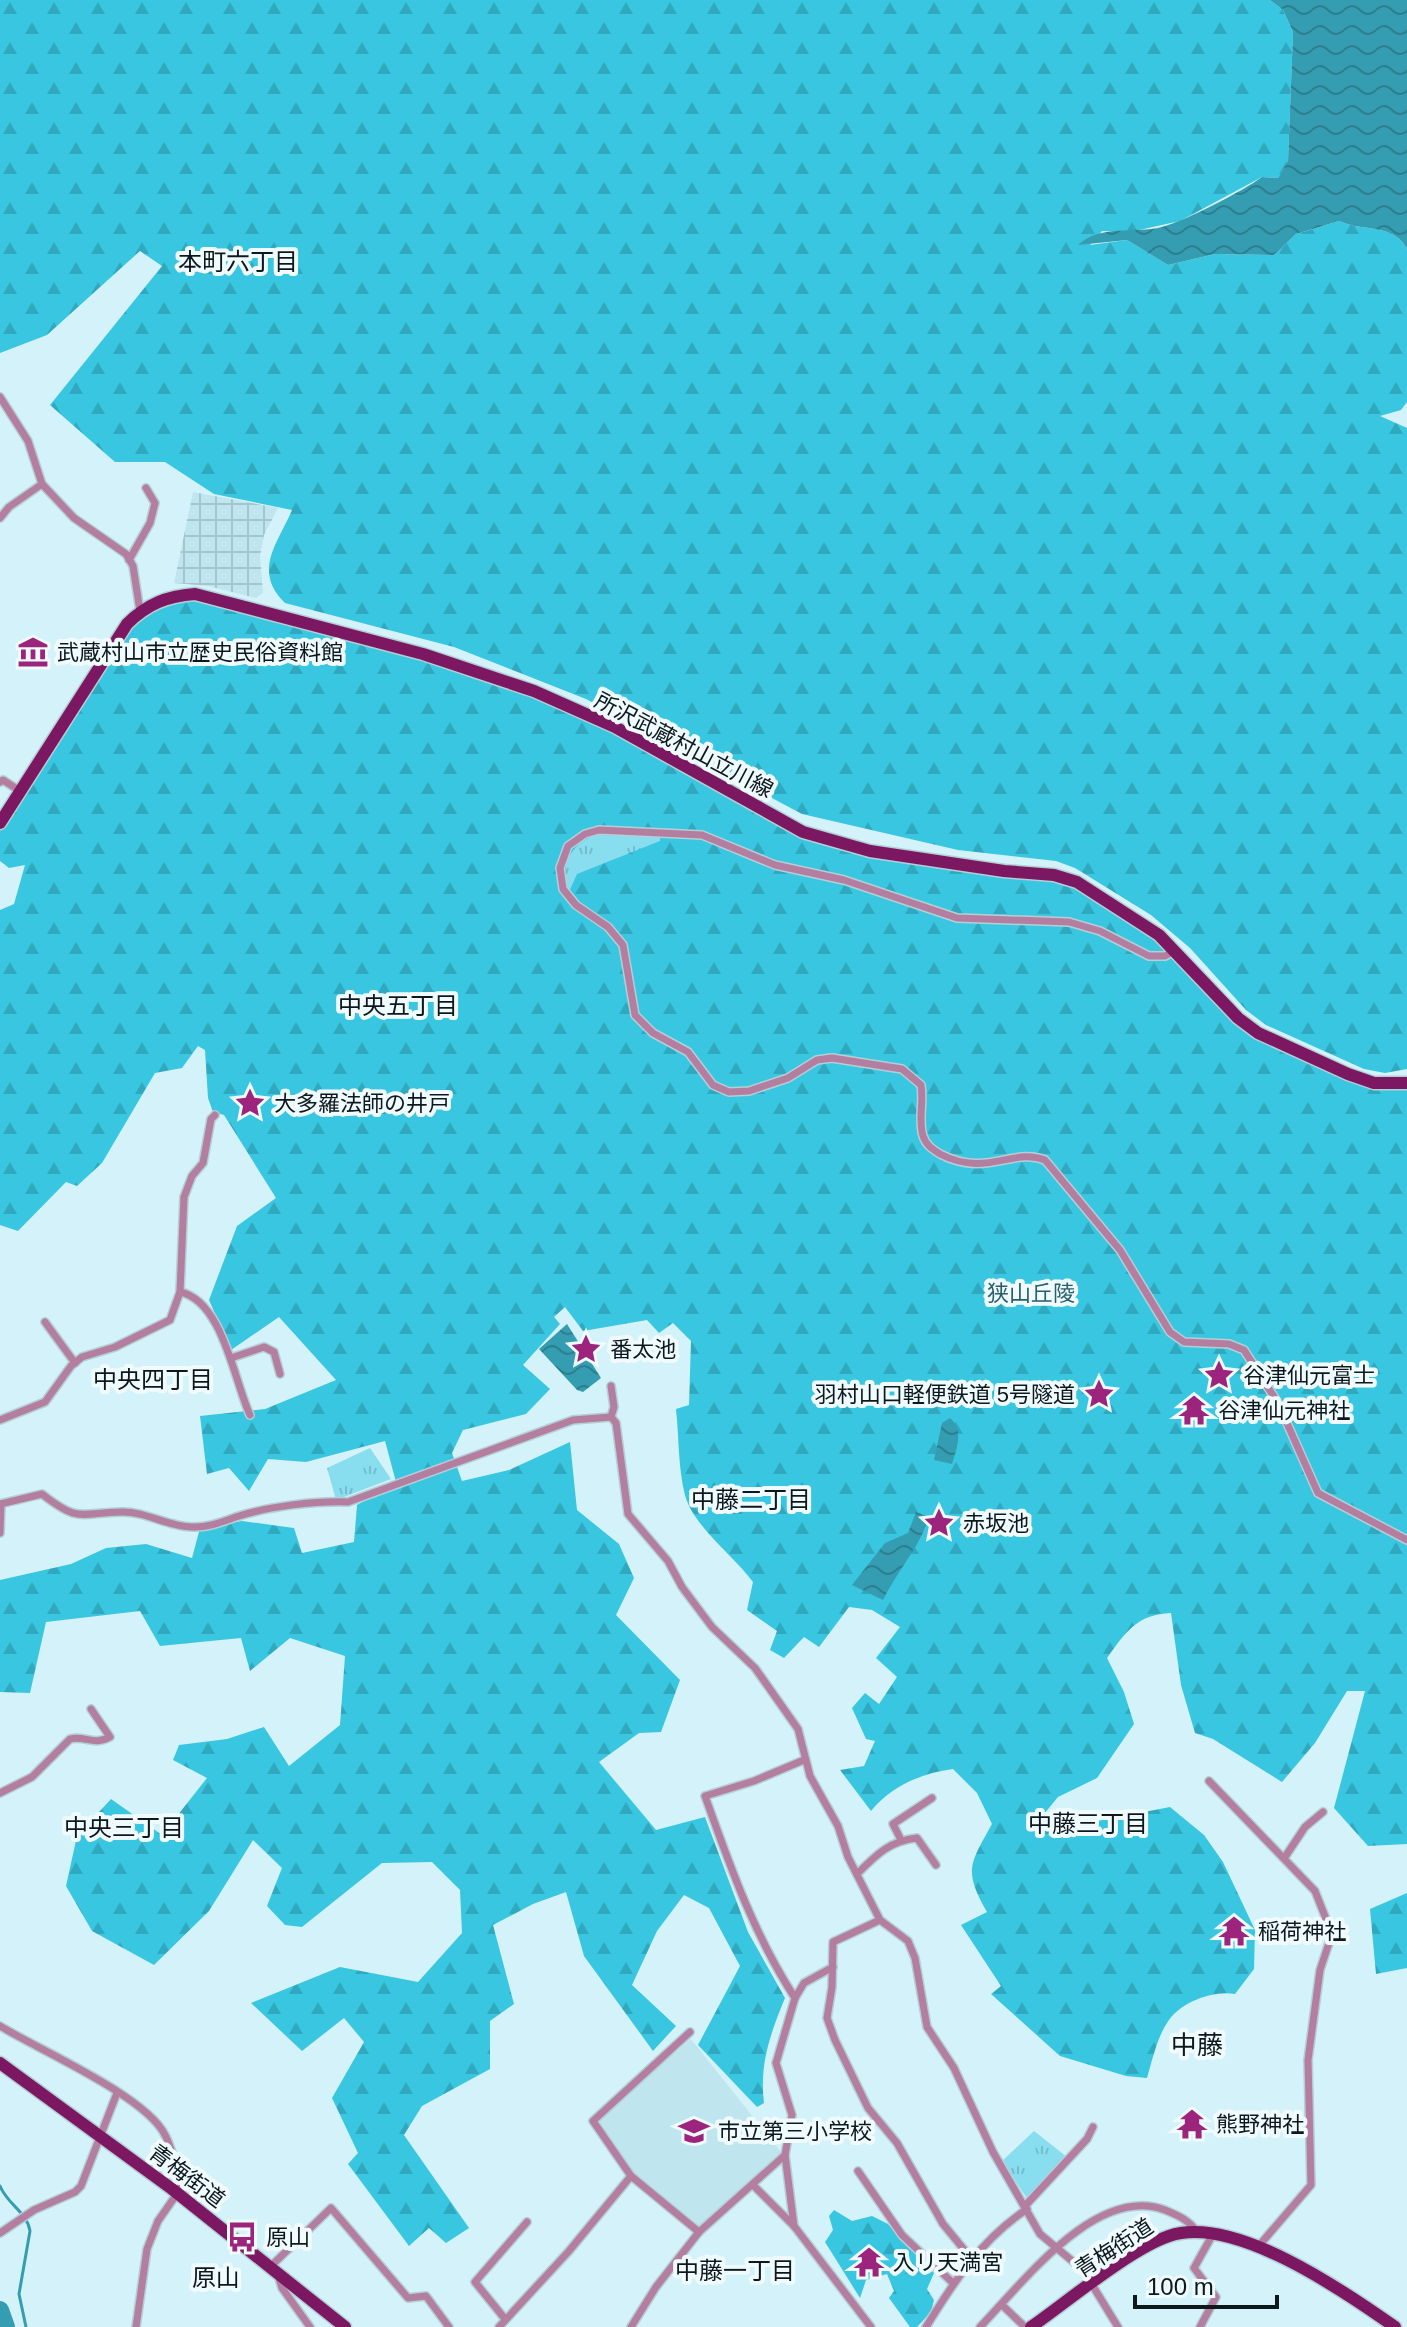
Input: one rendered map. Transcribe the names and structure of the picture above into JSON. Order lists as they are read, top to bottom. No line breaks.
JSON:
{"streets":{"main road":["所沢武蔵村山立川線","青梅街道"]},"districts":["本町六丁目","中央五丁目","中央四丁目","中藤二丁目","中藤三丁目","中央三丁目","中藤","中藤一丁目","原山"],"parks":["狭山丘陵"],"places":{"museum":["武蔵村山市立歴史民俗資料館"],"place":["大多羅法師の井戸","番太池","谷津仙元富士","羽村山口軽便鉄道 5号隧道","赤坂池"],"temple":["谷津仙元神社","稲荷神社","熊野神社","入リ天満宮"],"school or university":["市立第三小学校"],"bus stop":["原山"]},"scale_bar":"100 m"}
